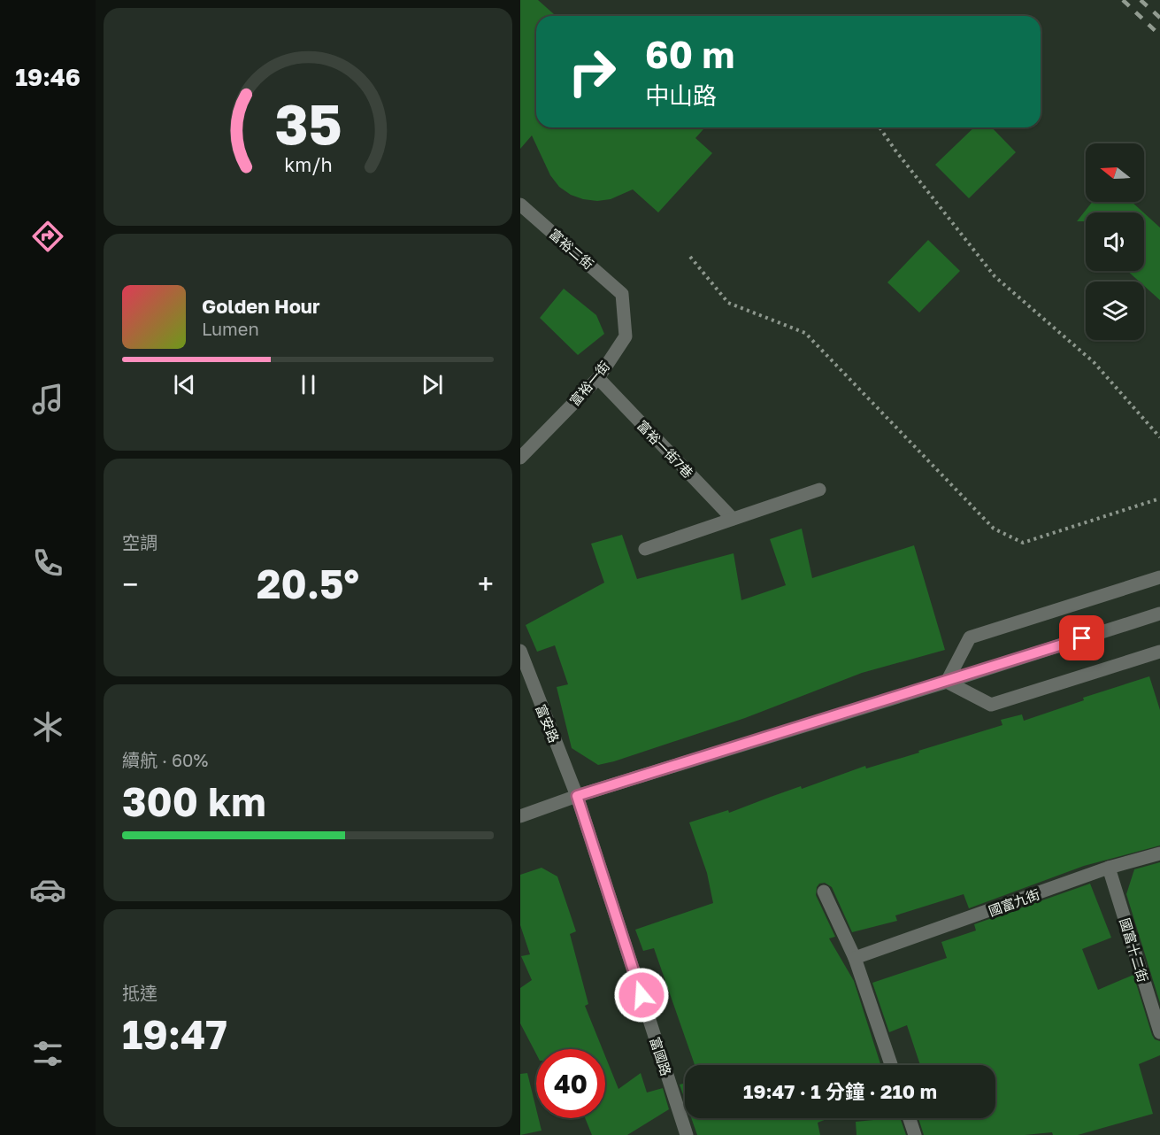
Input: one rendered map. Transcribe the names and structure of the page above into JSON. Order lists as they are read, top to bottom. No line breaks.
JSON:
{"streets":{"street":["富裕二街","富裕一街","富裕一街7巷","富安路","國富九街","國富十二街","富國路"]},"crossings":[["富裕二街","富裕一街"],["富裕一街","富裕一街7巷"],["富安路","富國路"],["國富九街","國富十二街"]],"north":"left","page":{"tabs":"19:46","turn":["60 m","中山路"],"song":["Golden Hour","Lumen"],"tile":["空調",["續航 · 60%","300 km"],["抵達","19:47"]],"heat":["−","20.5°","+"],"limit":"40","trip":"19:47 · 1 分鐘 · 210 m","gauge":["35","km/h"]}}
